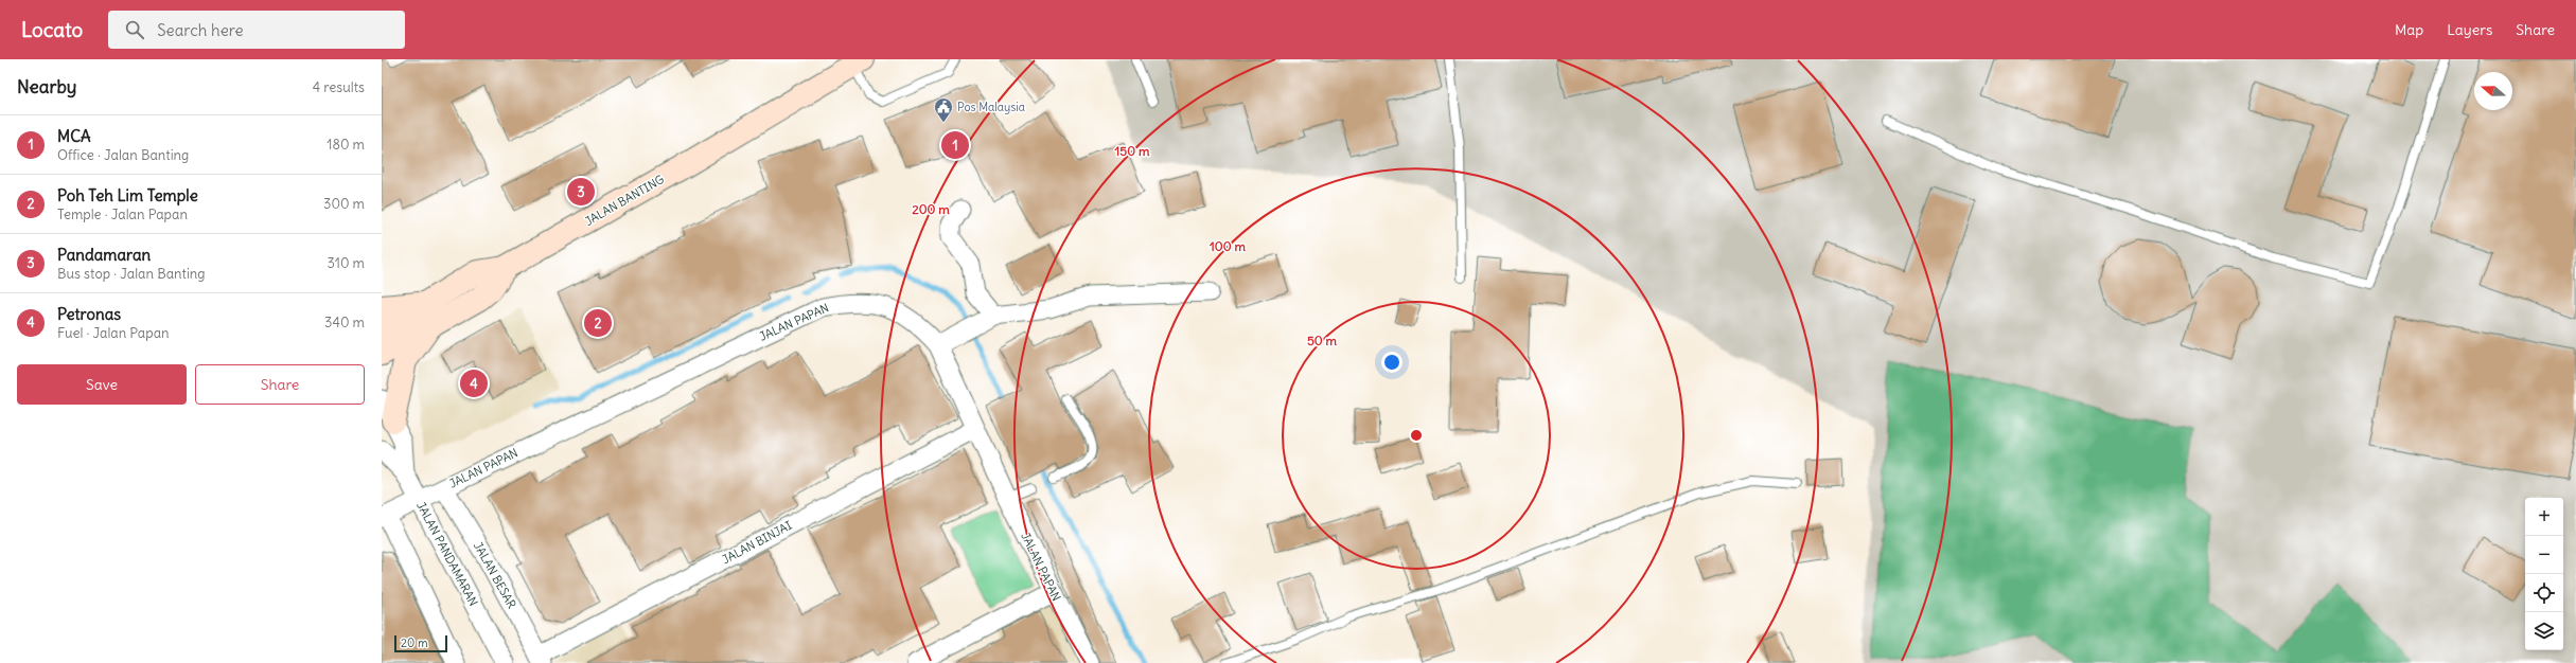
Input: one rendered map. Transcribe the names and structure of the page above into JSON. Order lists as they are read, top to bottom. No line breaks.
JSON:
{"streets":{"main road":["JALAN BANTING"],"street":["JALAN PAPAN","JALAN BINJAI","JALAN PANDAMARAN","JALAN BESAR"]},"crossings":[["JALAN PAPAN","JALAN BINJAI"],["JALAN PAPAN","JALAN PANDAMARAN"],["JALAN PAPAN","JALAN BESAR"],["JALAN BINJAI","JALAN BESAR"]],"places":{"public building":["Pos Malaysia"]},"scale_bar":"20 m","north":"left","page":{"header":"Locato","search":"Search here","nav":["Map","Layers","Share"],"heading":["Nearby","4 results"],"list":[{"mark":"1","name":"MCA","note":"Office · Jalan Banting","value":"180 m"},{"mark":"2","name":"Poh Teh Lim Temple","note":"Temple · Jalan Papan","value":"300 m"},{"mark":"3","name":"Pandamaran","note":"Bus stop · Jalan Banting","value":"310 m"},{"mark":"4","name":"Petronas","note":"Fuel · Jalan Papan","value":"340 m"}],"pins":["1","3","2","4"],"buttons":["Save","Share"],"map_buttons":["+","−"],"scale":"20 m"},"rings":["150 m","200 m","100 m","50 m"]}
